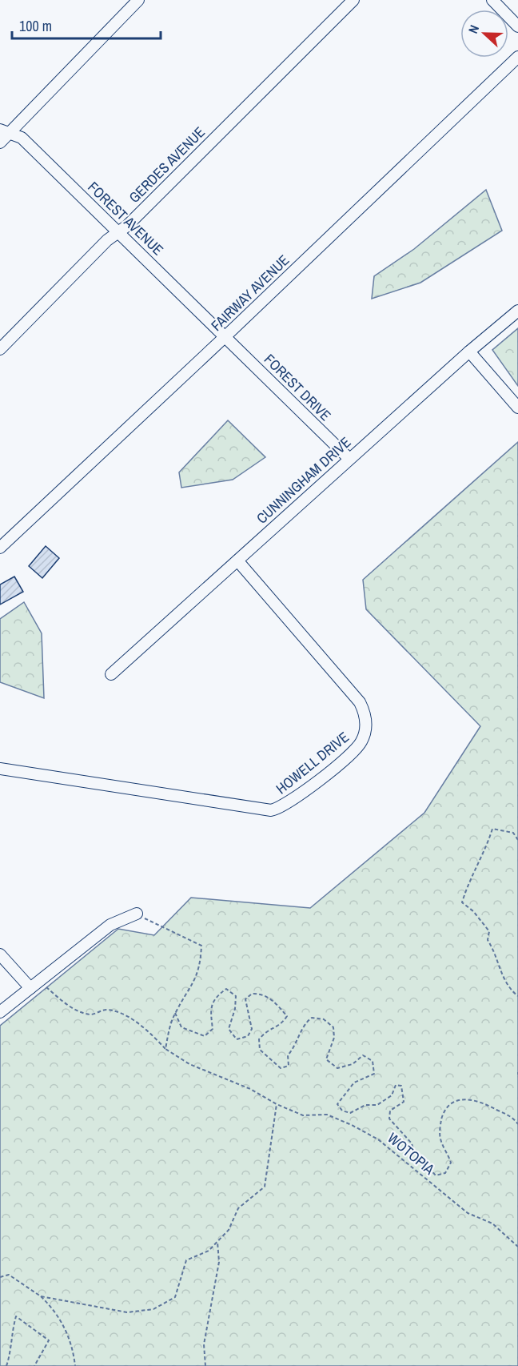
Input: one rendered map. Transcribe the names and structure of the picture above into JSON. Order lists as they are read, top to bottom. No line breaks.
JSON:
{"streets":{"street":["GERDES AVENUE","FOREST AVENUE","FAIRWAY AVENUE","FOREST DRIVE","CUNNINGHAM DRIVE","HOWELL DRIVE"],"path":["WOTOPIA"]},"crossings":[["GERDES AVENUE","FOREST AVENUE"],["FOREST AVENUE","FAIRWAY AVENUE"],["FOREST AVENUE","FOREST DRIVE"],["FAIRWAY AVENUE","FOREST DRIVE"],["FOREST DRIVE","CUNNINGHAM DRIVE"],["CUNNINGHAM DRIVE","HOWELL DRIVE"]],"scale_bar":"100 m","north":"left"}
